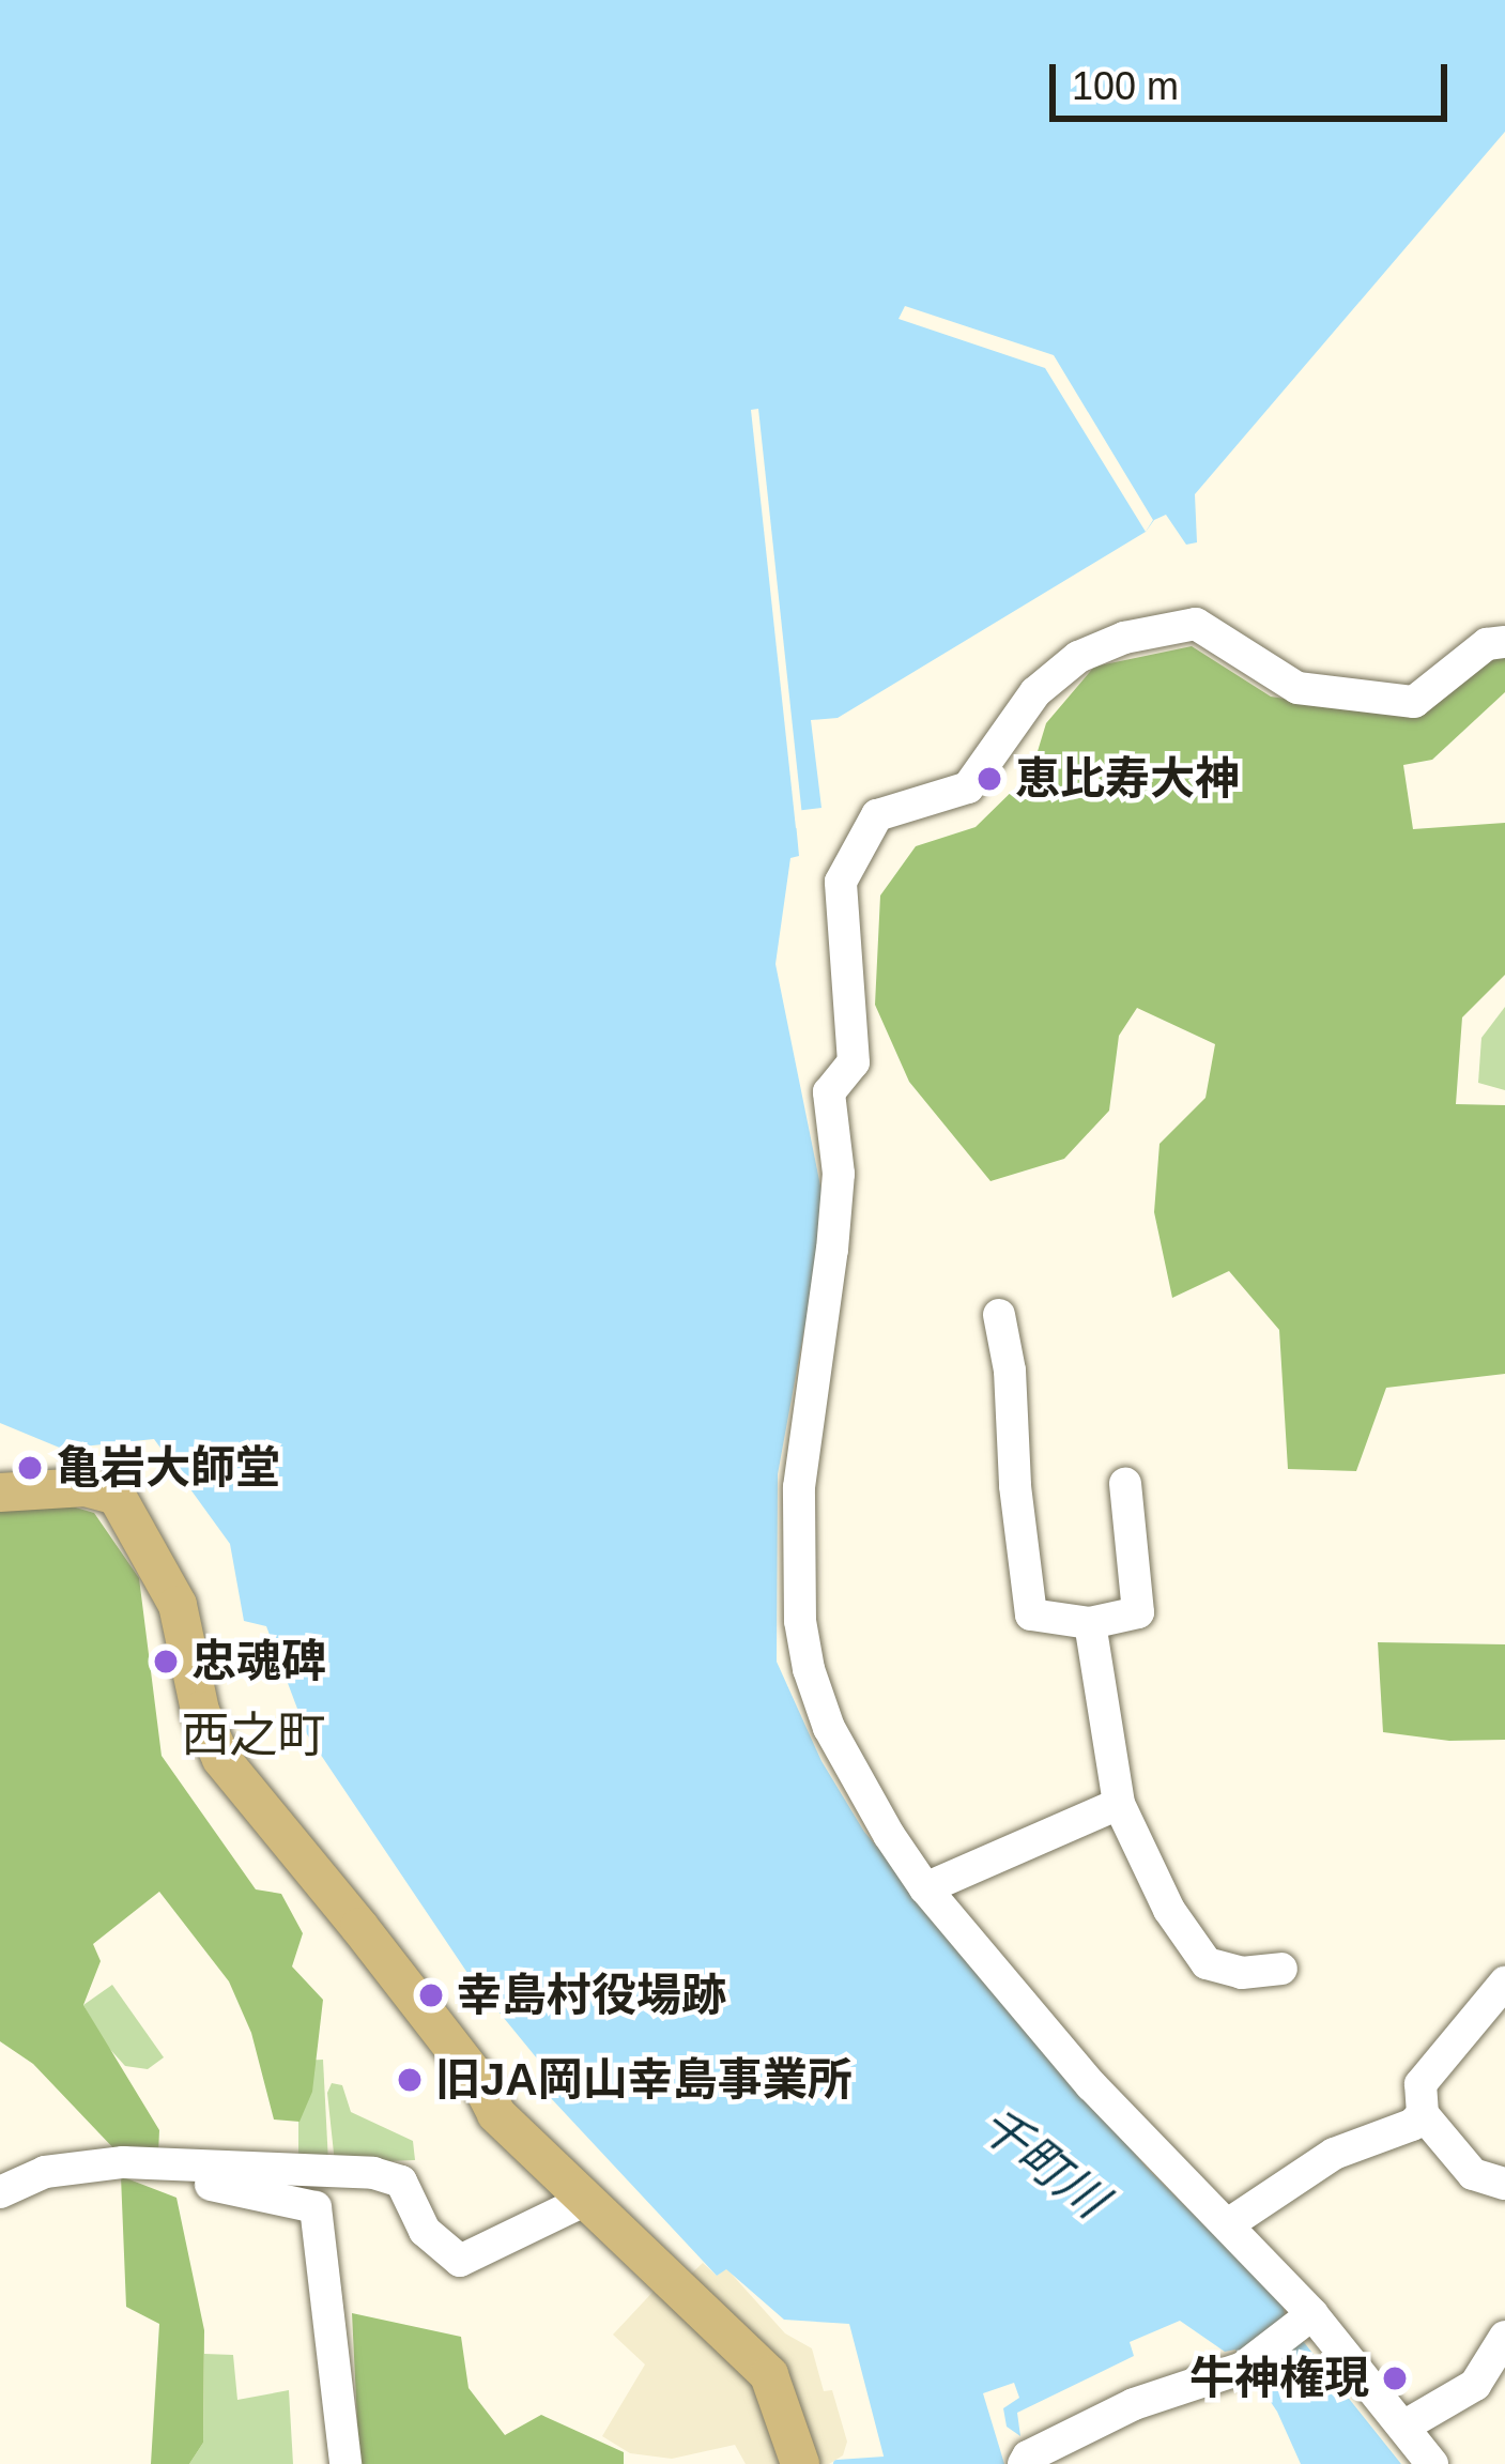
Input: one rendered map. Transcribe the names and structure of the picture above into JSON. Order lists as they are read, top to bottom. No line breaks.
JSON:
{"districts":["西之町"],"water":["千町川"],"places":["恵比寿大神","亀岩大師堂","忠魂碑","幸島村役場跡","旧JA岡山幸島事業所","牛神権現"],"scale_bar":"100 m"}
